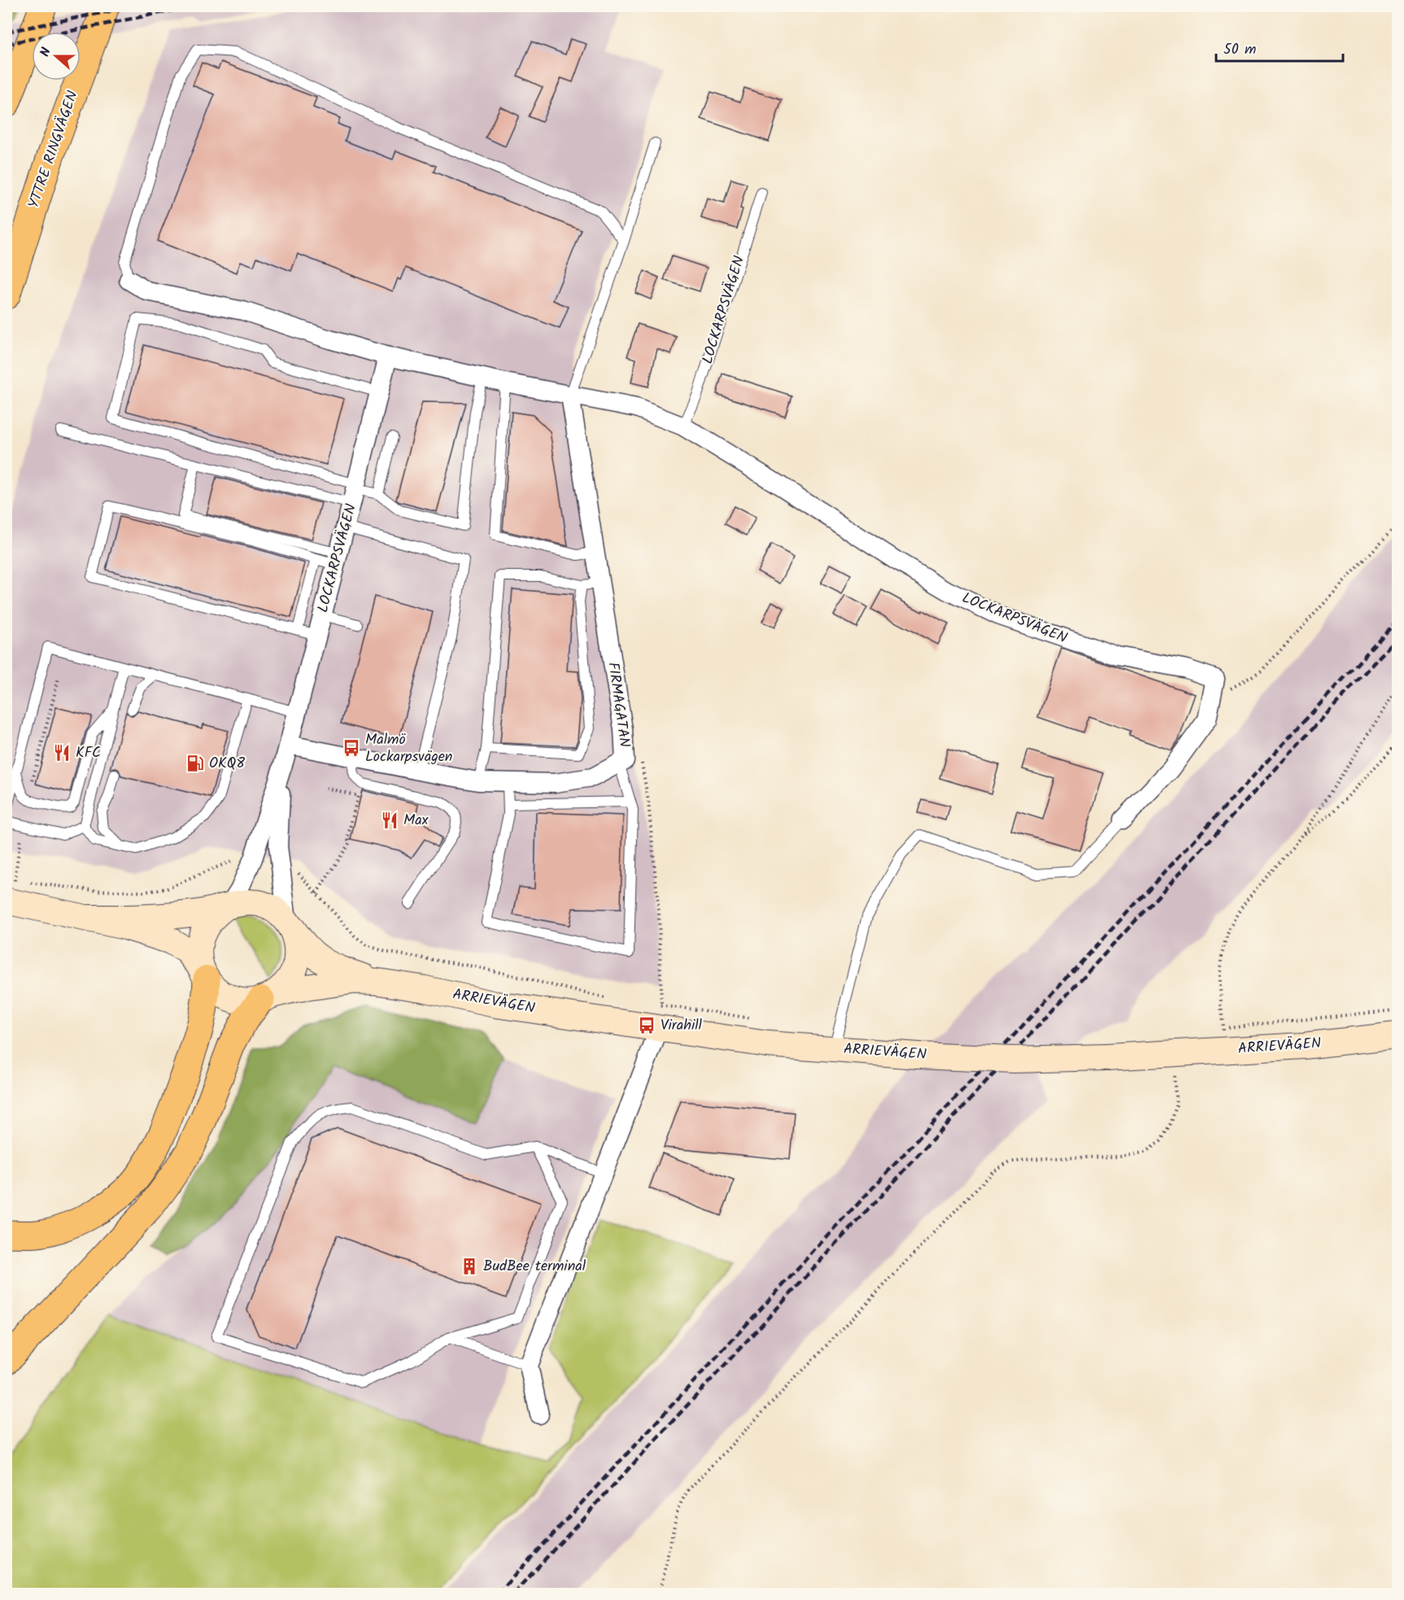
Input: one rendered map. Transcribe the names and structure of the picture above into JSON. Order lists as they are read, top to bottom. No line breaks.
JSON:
{"streets":{"highway":["YTTRE RINGVÄGEN"],"main road":["ARRIEVÄGEN"],"street":["LOCKARPSVÄGEN","FIRMAGATAN"]},"crossings":[["LOCKARPSVÄGEN","FIRMAGATAN"],["LOCKARPSVÄGEN","ARRIEVÄGEN"]],"places":{"bus stop":["Malmö Lockarpsvägen","Virahill"],"restaurant":["KFC","Max"],"fuel station":["OKQ8"],"building":["BudBee terminal"]},"scale_bar":"50 m","north":"left"}
